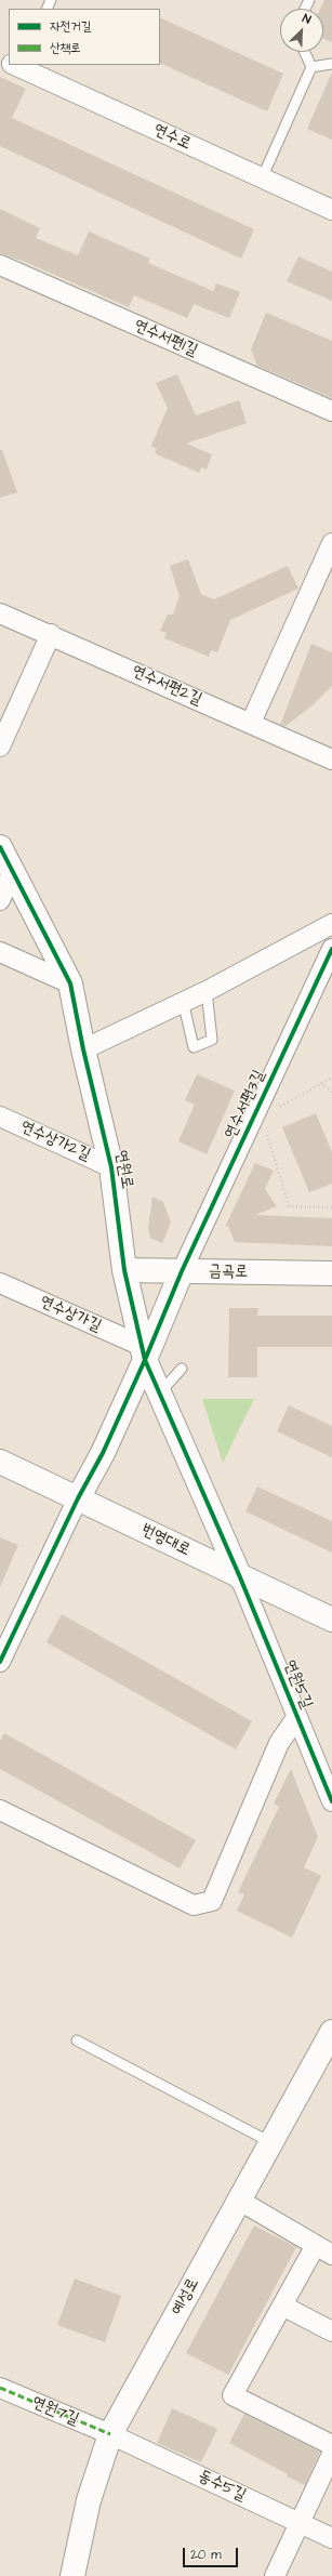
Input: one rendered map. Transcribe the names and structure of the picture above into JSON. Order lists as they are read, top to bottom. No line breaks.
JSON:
{"streets":{"street":["연수로","연수서편1길","연수서편2길","연수서편3길","연수상가2길","연원로","금곡로","연수상가길","번영대로","연원5길","예성로","연원7길","동수5길"]},"crossings":[["연수서편3길","금곡로"],["연수상가2길","연원로"],["연원로","금곡로"],["연원로","연수상가길"],["연원로","번영대로"],["연원로","연원5길"],["번영대로","연원5길"],["예성로","연원7길"],["예성로","동수5길"],["연원7길","동수5길"]],"legend":["자전거길","산책로"],"scale_bar":"20 m","north":"top right"}
